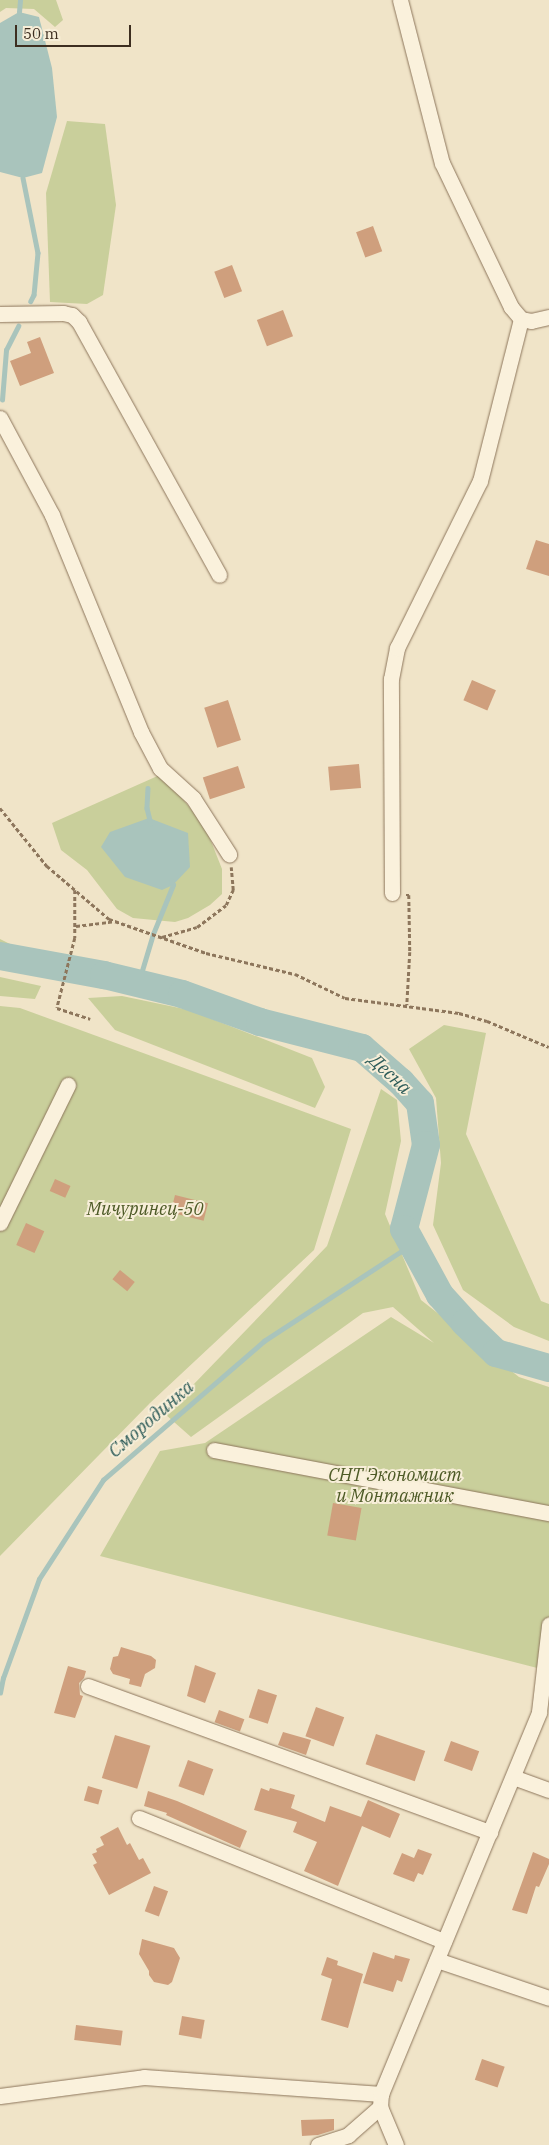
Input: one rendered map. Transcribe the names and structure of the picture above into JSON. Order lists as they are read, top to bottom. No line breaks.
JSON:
{"water":["Десна","Смородинка"],"parks":["Мичуринец-50","СНТ Экономист и Монтажник"],"scale_bar":"50 m"}
